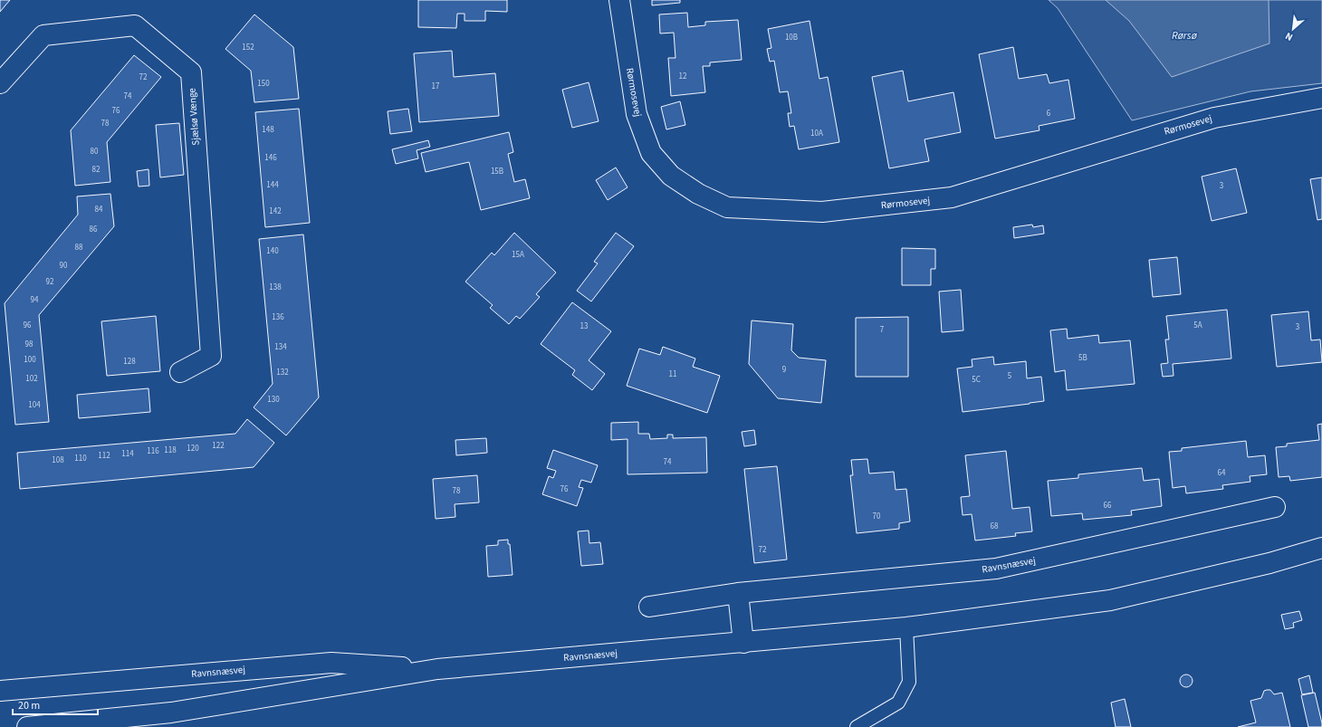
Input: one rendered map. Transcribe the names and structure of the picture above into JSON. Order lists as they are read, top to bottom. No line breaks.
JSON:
{"streets":{"street":["Rørmosevej","Sjælsø Vænge","Ravnsnæsvej"]},"water":["Rørsø"],"house_numbers":["10B","152","12","72","150","17","74","76","6","78","148","10A","80","146","82","15B","144","3","84","142","86","88","140","15A","90","92","138","94","136","96","5A","13","3","7","98","134","5B","100","128","9","132","11","5","102","5C","130","104","122","120","118","116","114","112","110","108","74","64","76","78","66","70","68","72"],"scale_bar":"20 m","north":"bottom left"}
